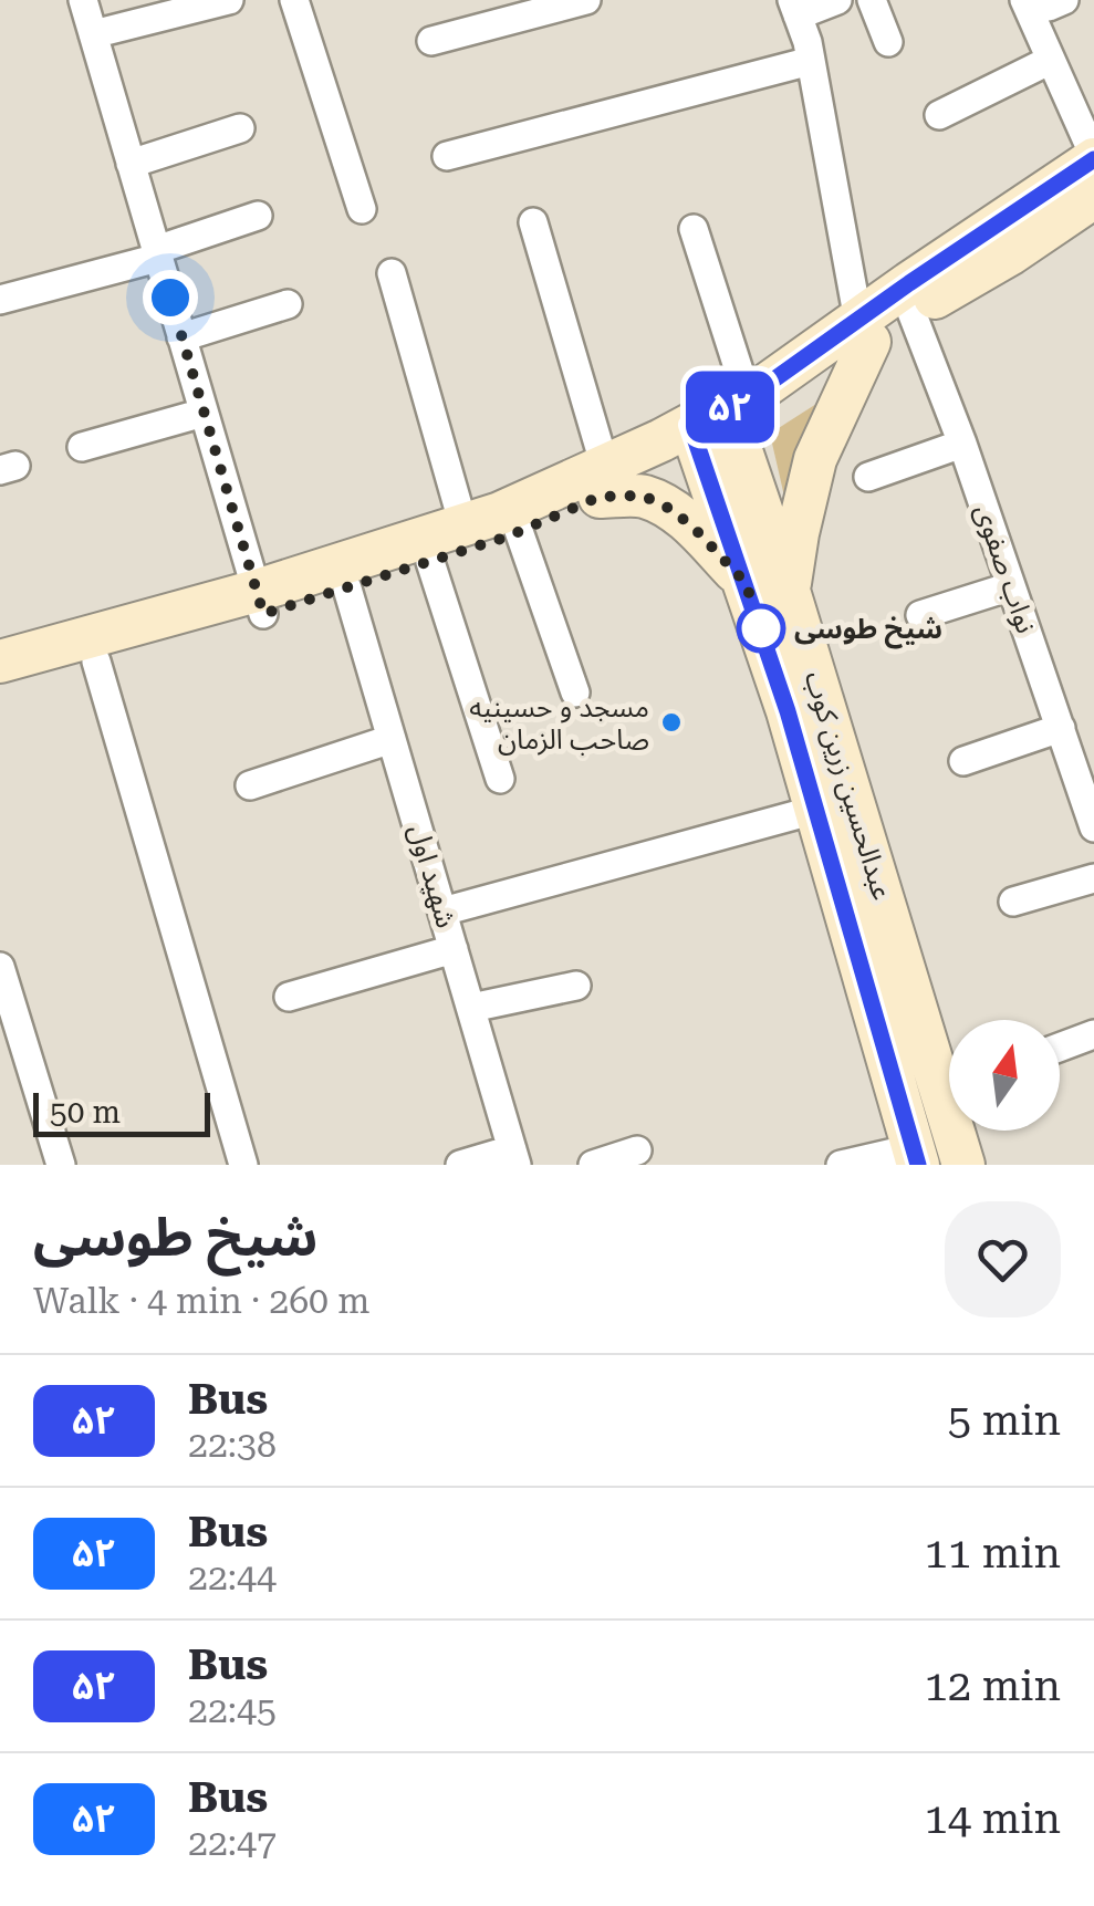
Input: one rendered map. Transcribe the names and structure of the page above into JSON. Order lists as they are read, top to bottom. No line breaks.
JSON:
{"streets":{"main road":["عبدالحسین زرین کوب"],"street":["نواب صفوی","شهید اول"]},"places":["شیخ طوسی","مسجد و حسینیه صاحب الزمان"],"lines":["bus line ۵۲"],"scale_bar":"50 m","north":"top","page":{"on_map":"۵۲","scale":"50 m","heading":["شیخ طوسی","Walk · 4 min · 260 m"],"list":[{"mark":"۵۲","name":"Bus","note":"22:38","value":"5 min"},{"mark":"۵۲","name":"Bus","note":"22:44","value":"11 min"},{"mark":"۵۲","name":"Bus","note":"22:45","value":"12 min"},{"mark":"۵۲","name":"Bus","note":"22:47","value":"14 min"}]}}
